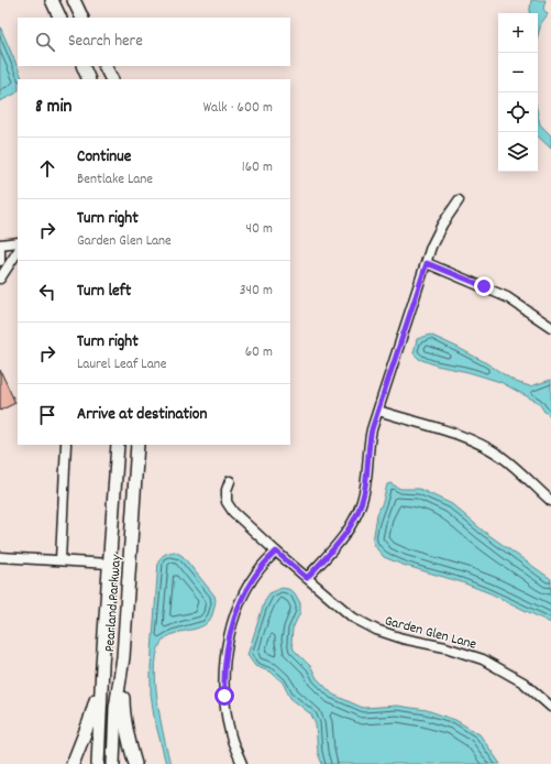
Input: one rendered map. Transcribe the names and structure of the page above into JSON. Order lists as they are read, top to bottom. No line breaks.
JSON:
{"streets":{"main road":["Pearland Parkway"],"street":["Garden Glen Lane"]},"page":{"map_buttons":["+","−"],"search":"Search here","heading":["8 min","Walk · 600 m"],"list":[["Continue","Bentlake Lane","160 m"],["Turn right","Garden Glen Lane","40 m"],["Turn left","340 m"],["Turn right","Laurel Leaf Lane","60 m"],"Arrive at destination"]}}
